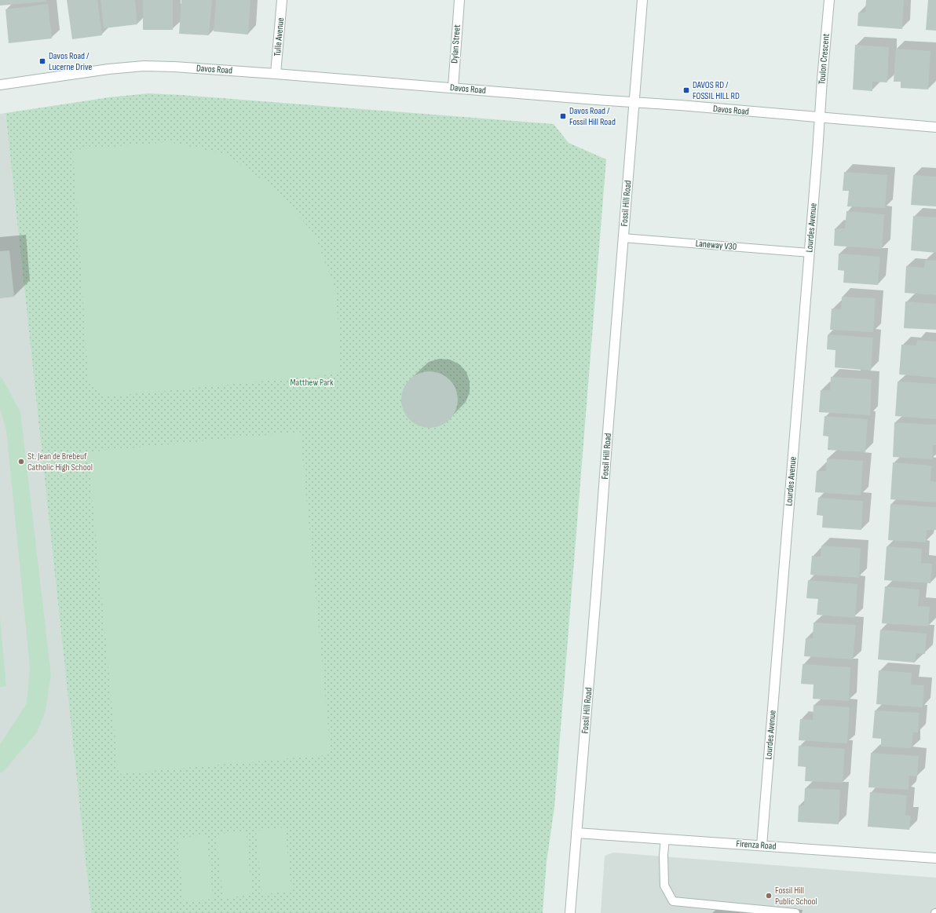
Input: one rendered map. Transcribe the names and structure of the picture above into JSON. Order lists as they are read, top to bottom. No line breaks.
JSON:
{"streets":{"street":["Tulle Avenue","Dylan Street","Toulon Crescent","Davos Road","Fossil Hill Road","Lourdes Avenue","Firenza Road"],"lane":["Laneway V30"]},"crossings":[["Tulle Avenue","Davos Road"],["Dylan Street","Davos Road"],["Toulon Crescent","Davos Road"],["Toulon Crescent","Lourdes Avenue"],["Davos Road","Fossil Hill Road"],["Davos Road","Lourdes Avenue"],["Fossil Hill Road","Laneway V30"],["Fossil Hill Road","Firenza Road"],["Lourdes Avenue","Laneway V30"],["Lourdes Avenue","Firenza Road"]],"parks":["Matthew Park"],"places":{"transit":["Davos Road / Lucerne Drive","DAVOS RD / FOSSIL HILL RD","Davos Road / Fossil Hill Road"],"other":["St. Jean de Brebeuf Catholic High School","Fossil Hill Public School"]}}
